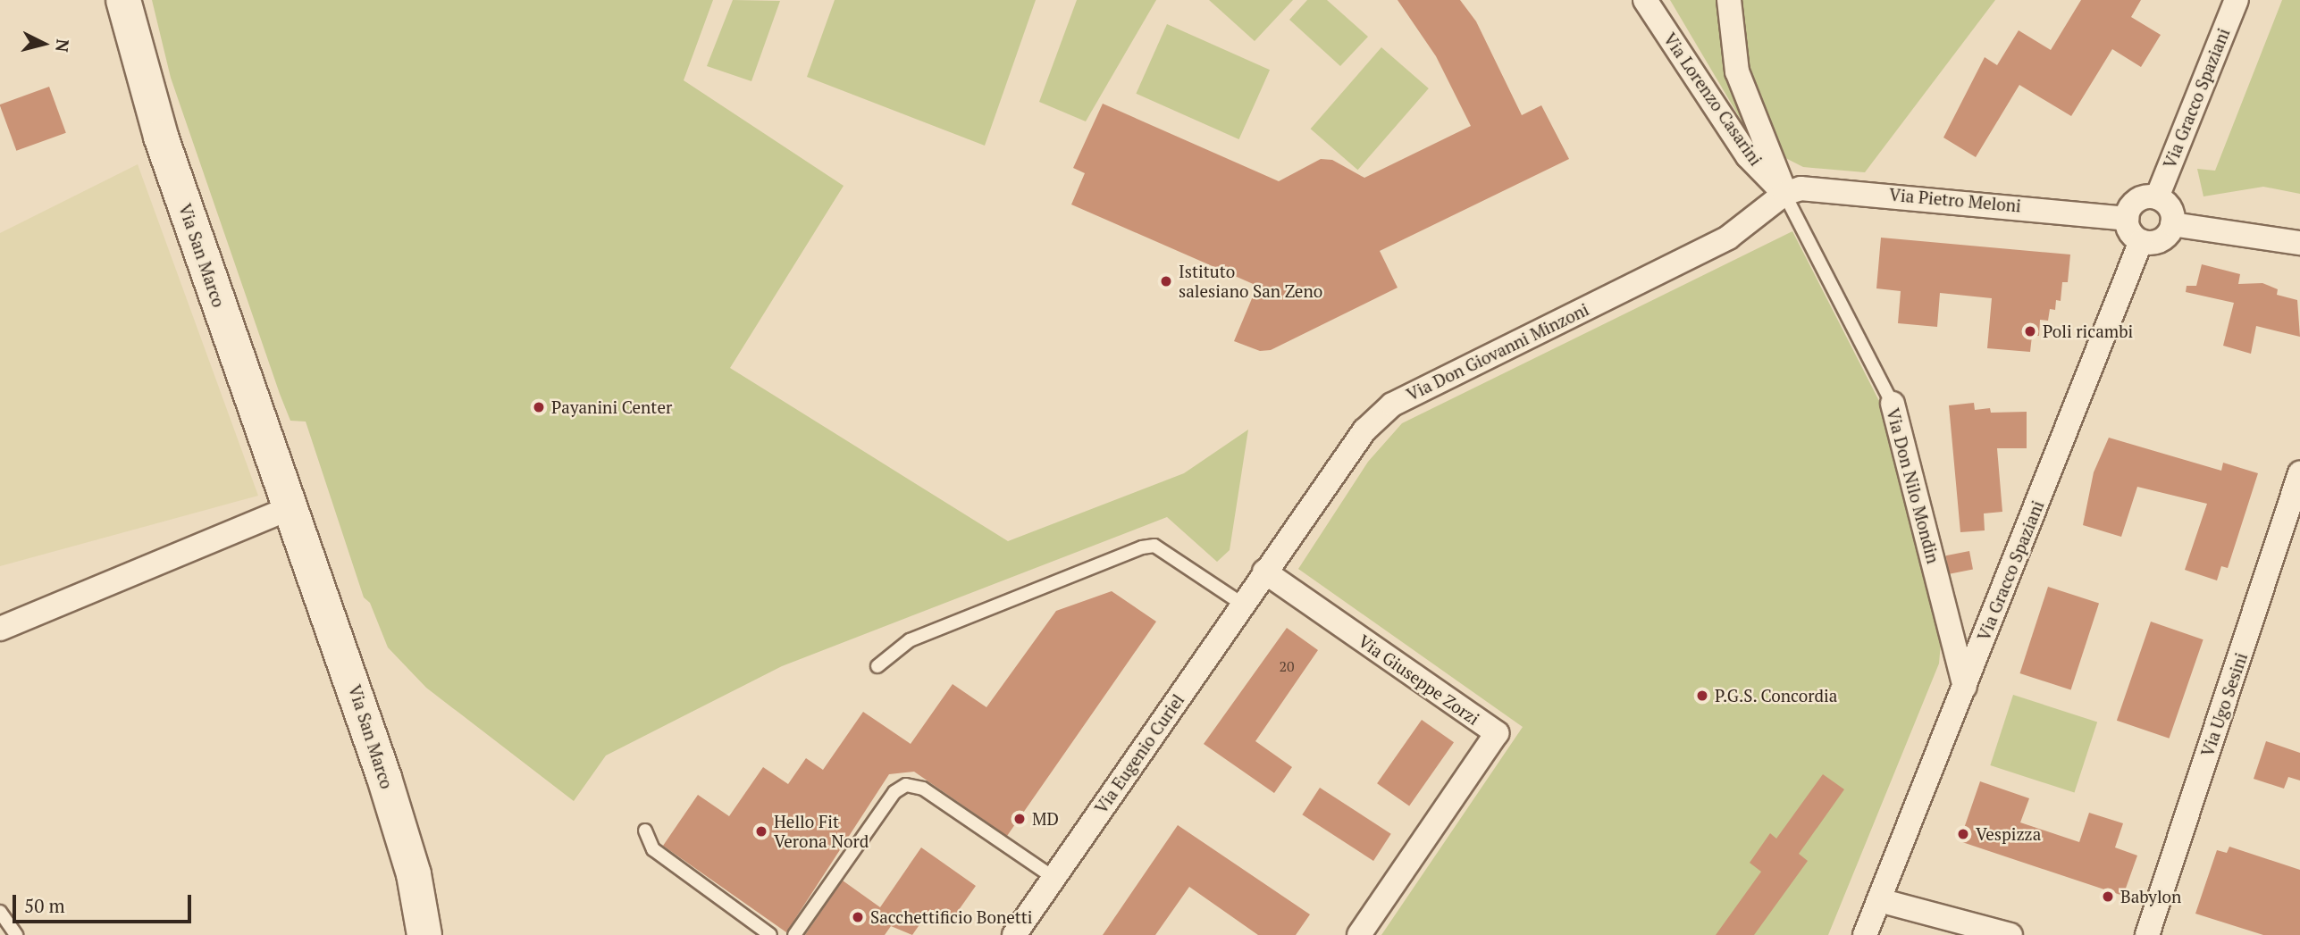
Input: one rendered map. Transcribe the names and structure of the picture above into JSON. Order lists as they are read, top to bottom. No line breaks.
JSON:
{"streets":{"main road":["Via San Marco"],"street":["Via Gracco Spaziani","Via Lorenzo Casarini","Via Pietro Meloni","Via Don Giovanni Minzoni","Via Don Nilo Mondin","Via Giuseppe Zorzi","Via Ugo Sesini","Via Eugenio Curiel"]},"crossings":[["Via Gracco Spaziani","Via Pietro Meloni"],["Via Gracco Spaziani","Via Don Nilo Mondin"],["Via Lorenzo Casarini","Via Pietro Meloni"],["Via Lorenzo Casarini","Via Don Giovanni Minzoni"],["Via Lorenzo Casarini","Via Don Nilo Mondin"],["Via Pietro Meloni","Via Don Giovanni Minzoni"],["Via Pietro Meloni","Via Don Nilo Mondin"],["Via Don Giovanni Minzoni","Via Don Nilo Mondin"],["Via Don Giovanni Minzoni","Via Giuseppe Zorzi"],["Via Don Giovanni Minzoni","Via Eugenio Curiel"],["Via Giuseppe Zorzi","Via Eugenio Curiel"]],"places":["Istituto salesiano San Zeno","Poli ricambi","Payanini Center","P.G.S. Concordia","MD","Hello Fit Verona Nord","Vespizza","Babylon","Sacchettificio Bonetti"],"house_numbers":["20"],"scale_bar":"50 m","north":"right"}
